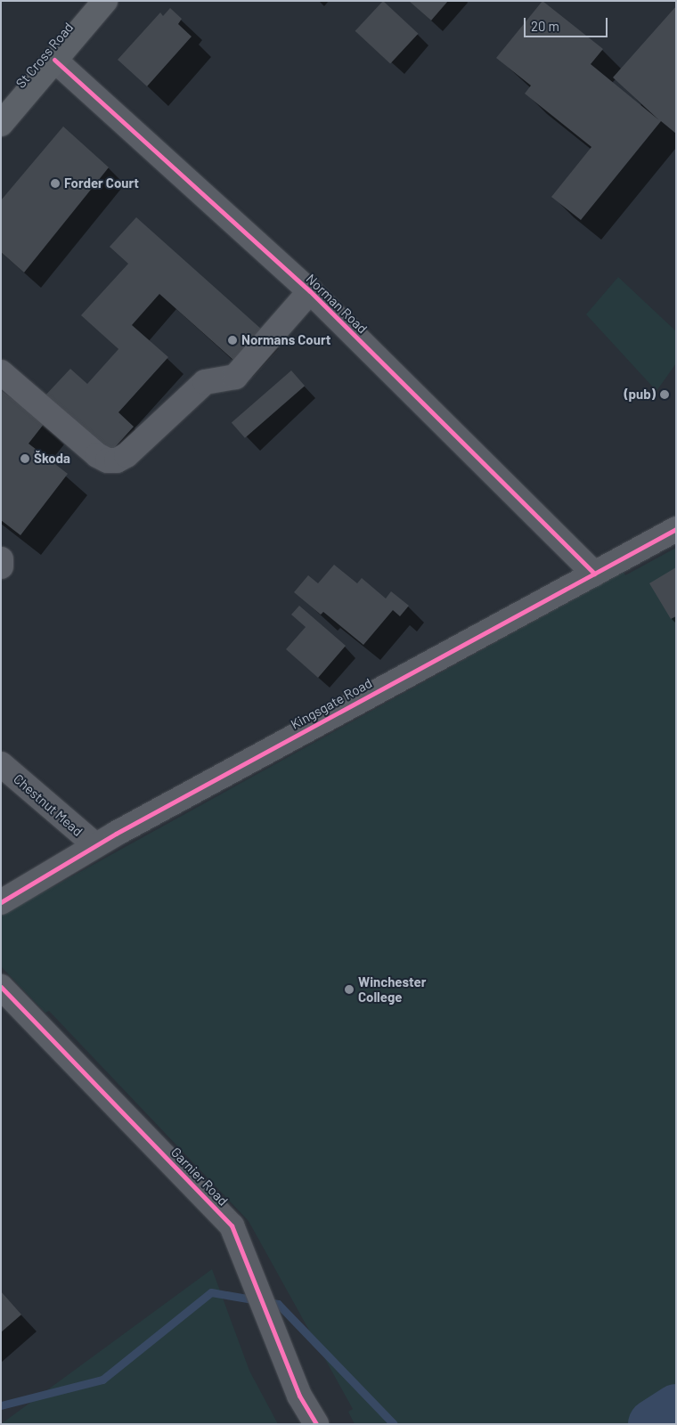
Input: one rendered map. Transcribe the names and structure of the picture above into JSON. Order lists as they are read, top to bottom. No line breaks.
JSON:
{"streets":{"main road":["St Cross Road"],"street":["Norman Road","Kingsgate Road","Chestnut Mead","Garnier Road"]},"crossings":[["St Cross Road","Norman Road"],["Norman Road","Kingsgate Road"],["Kingsgate Road","Chestnut Mead"]],"places":["Forder Court","Normans Court","(pub)","Škoda","Winchester College"],"scale_bar":"20 m"}
